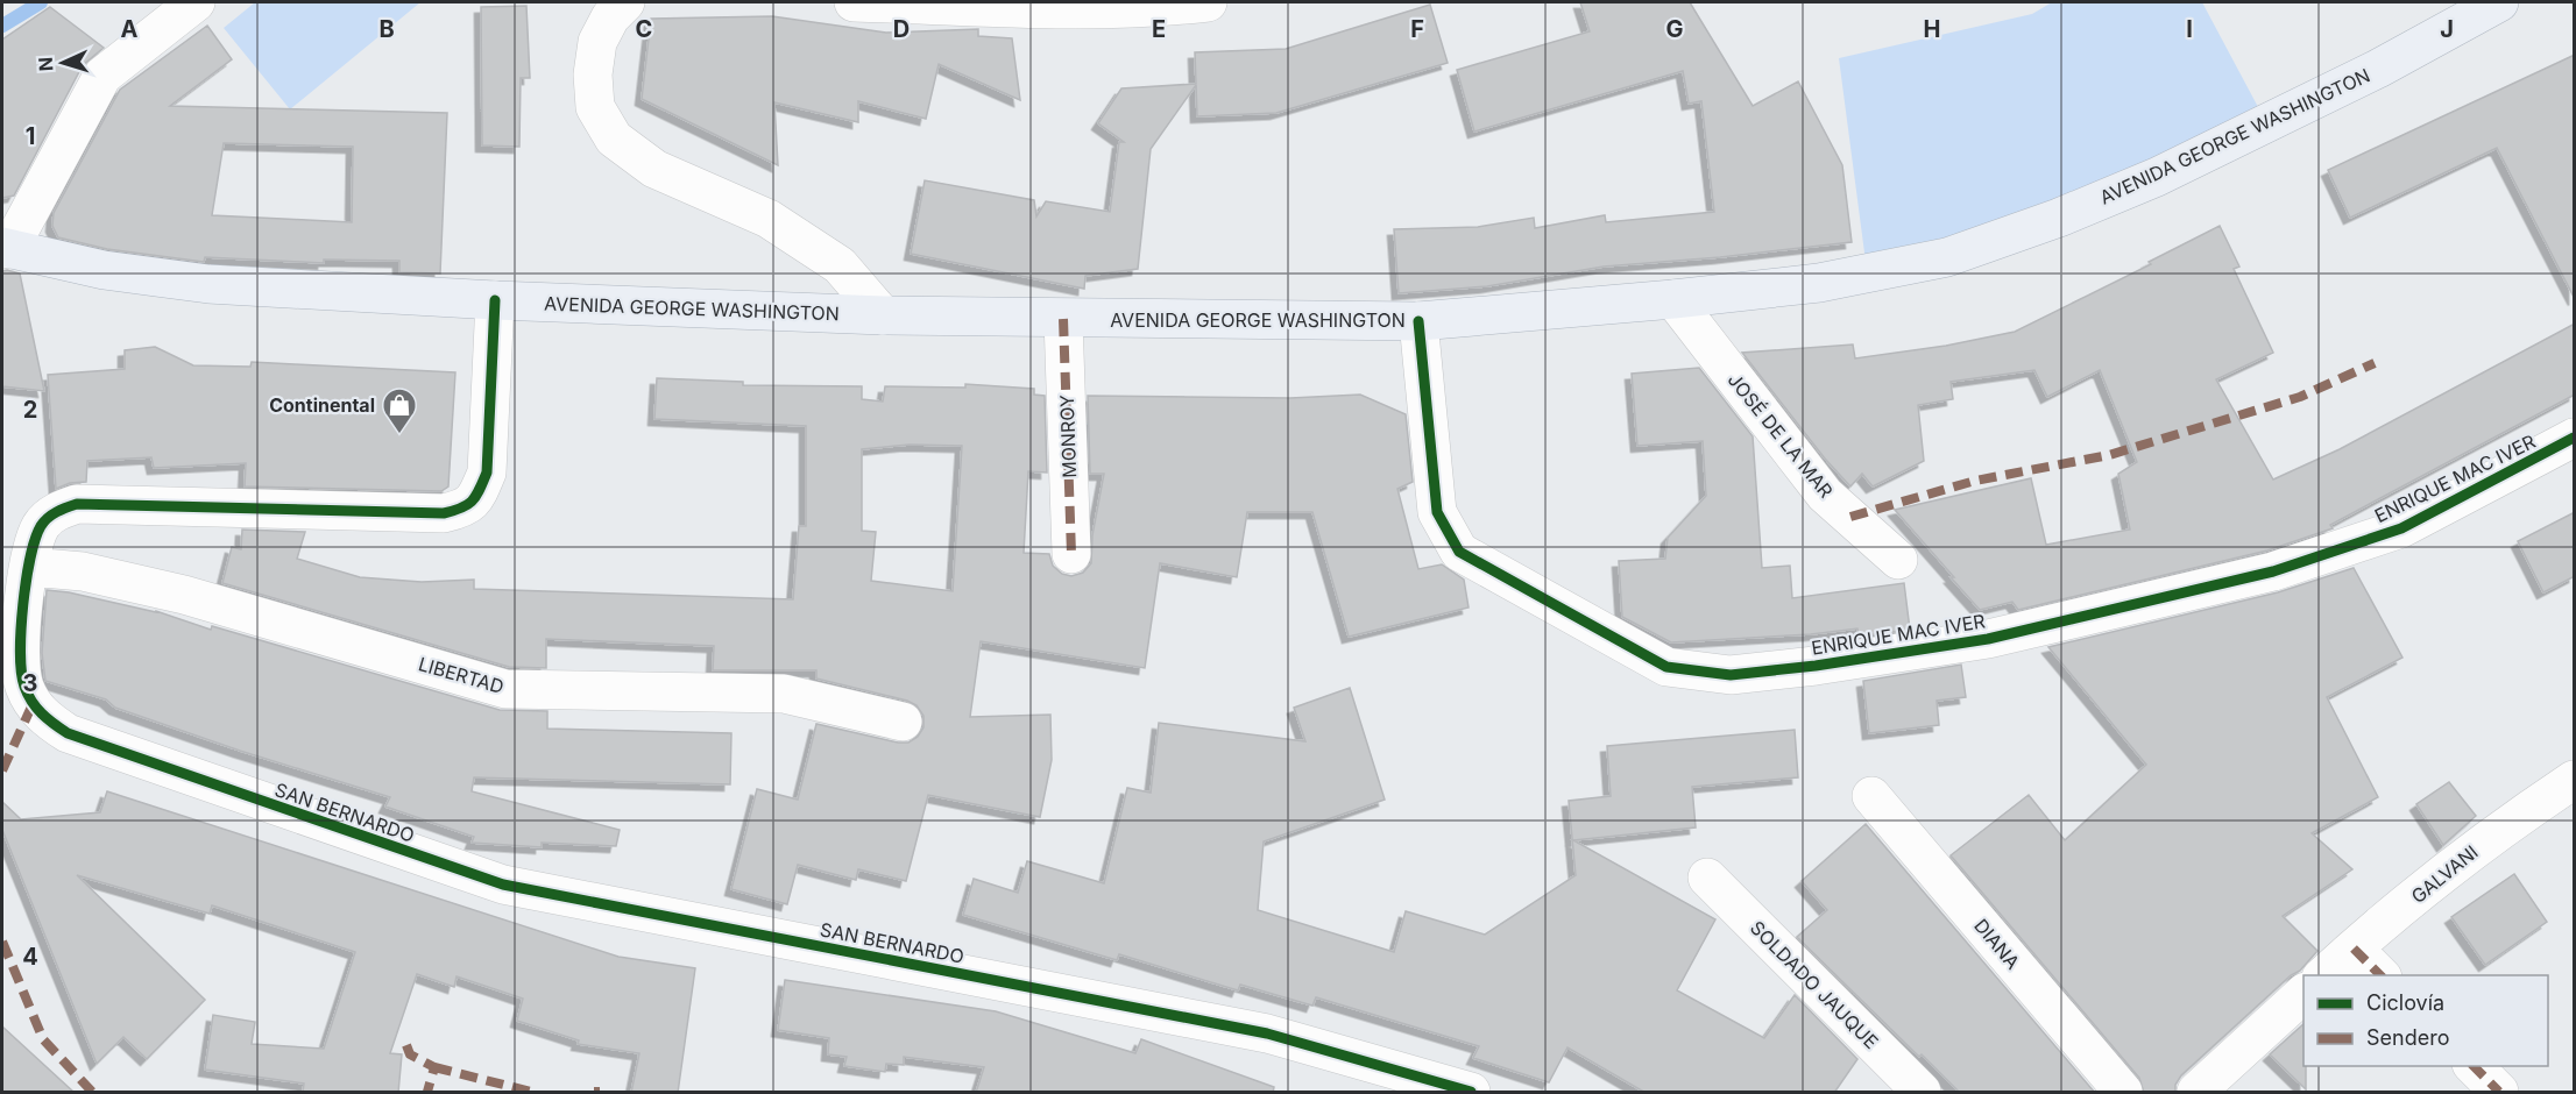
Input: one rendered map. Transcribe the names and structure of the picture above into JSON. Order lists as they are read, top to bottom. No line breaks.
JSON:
{"streets":{"main road":["AVENIDA GEORGE WASHINGTON"],"street":["JOSÉ DE LA MAR","MONROY","ENRIQUE MAC IVER","LIBERTAD","SAN BERNARDO","GALVANI","DIANA","SOLDADO JAUQUE"]},"crossings":[["AVENIDA GEORGE WASHINGTON","JOSÉ DE LA MAR"],["AVENIDA GEORGE WASHINGTON","MONROY"],["AVENIDA GEORGE WASHINGTON","ENRIQUE MAC IVER"],["AVENIDA GEORGE WASHINGTON","SAN BERNARDO"],["LIBERTAD","SAN BERNARDO"]],"places":{"shop":["Continental"]},"legend":["Ciclovía","Sendero"],"north":"left","grid":{"columns":["A","B","C","D","E","F","G","H","I","J"],"rows":["1","2","3","4"]}}
